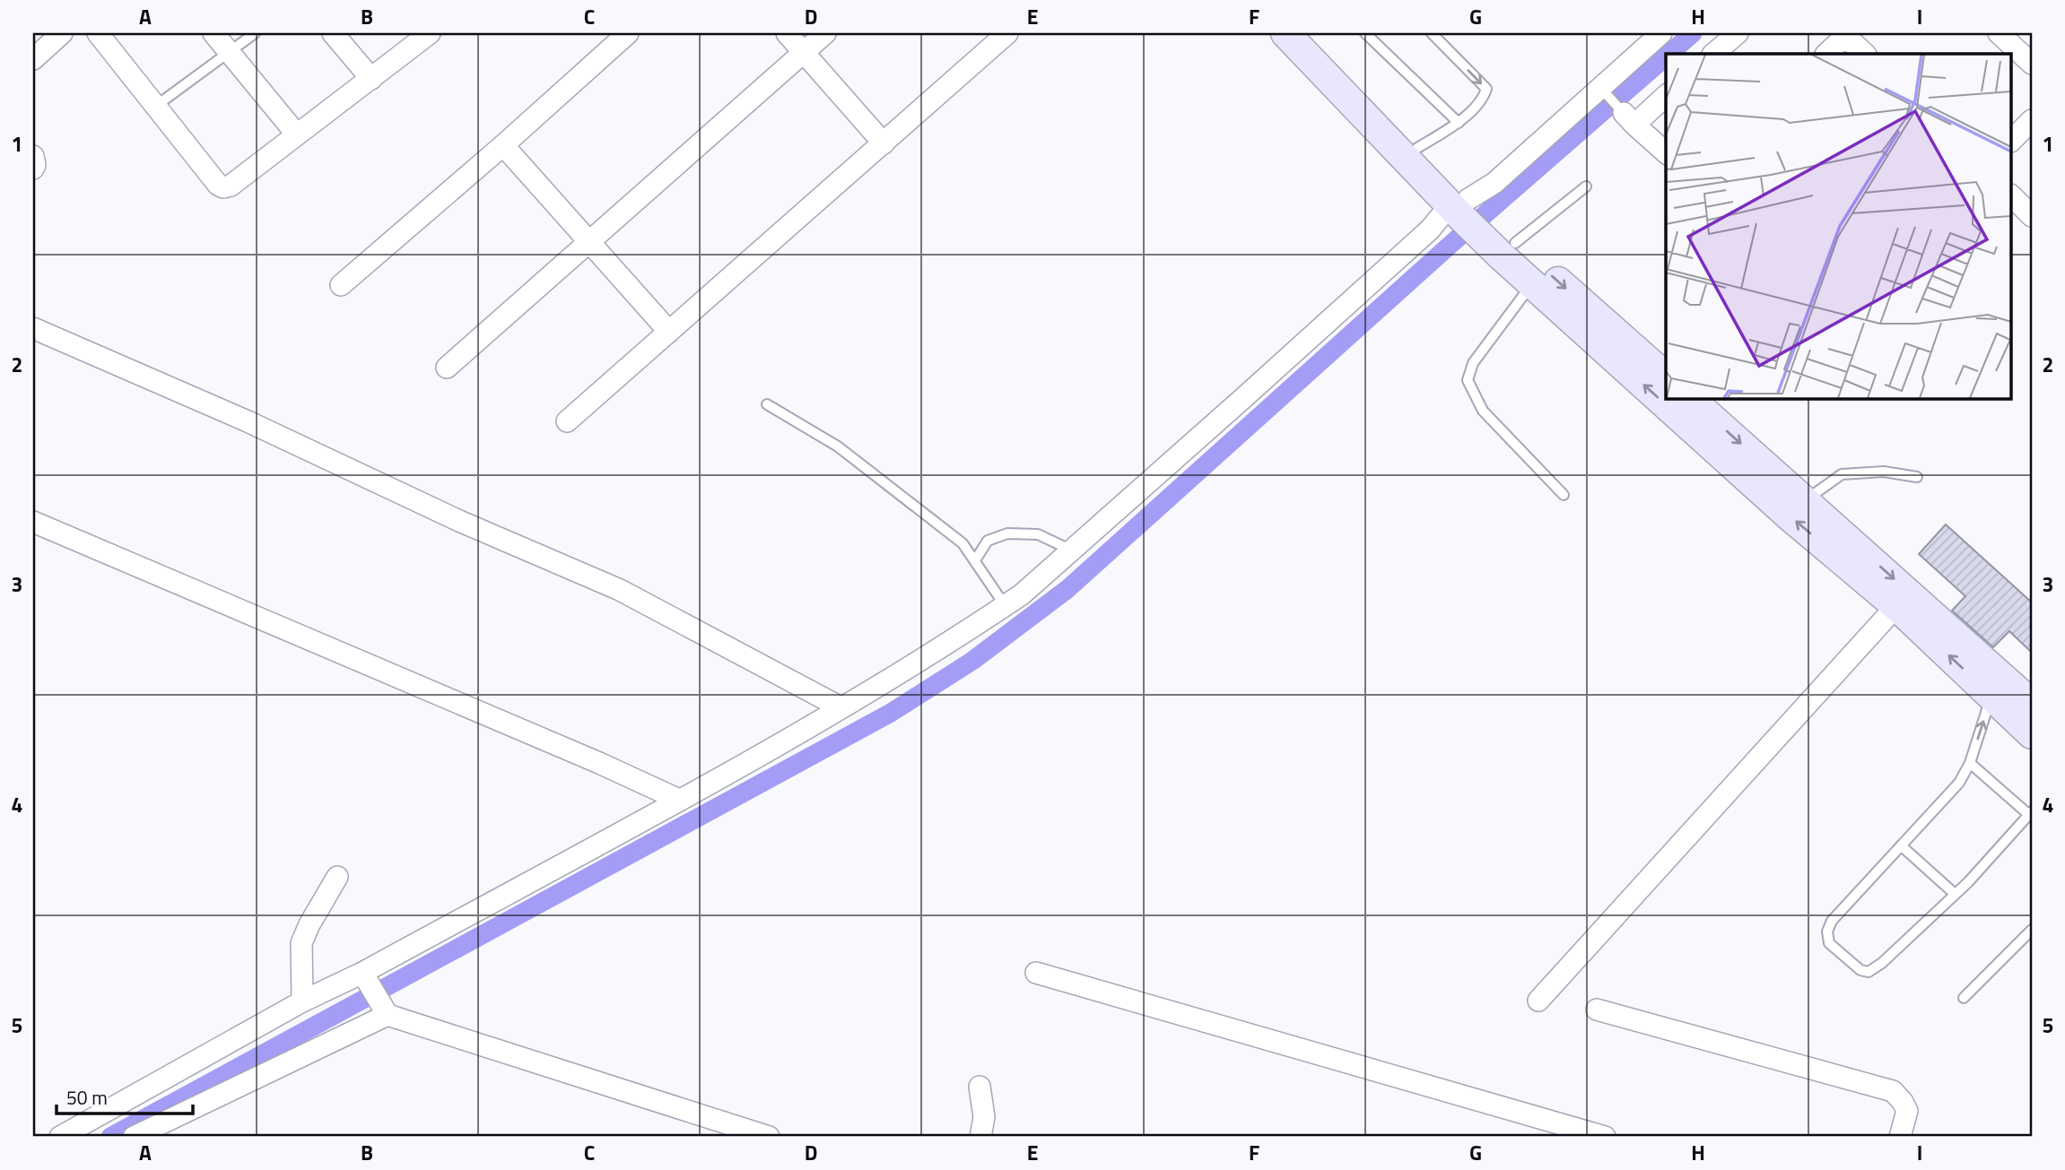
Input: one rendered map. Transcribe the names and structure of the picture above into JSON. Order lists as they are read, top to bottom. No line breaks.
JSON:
{"scale_bar":"50 m","grid":{"columns":["A","B","C","D","E","F","G","H","I"],"rows":["1","2","3","4","5"]}}
